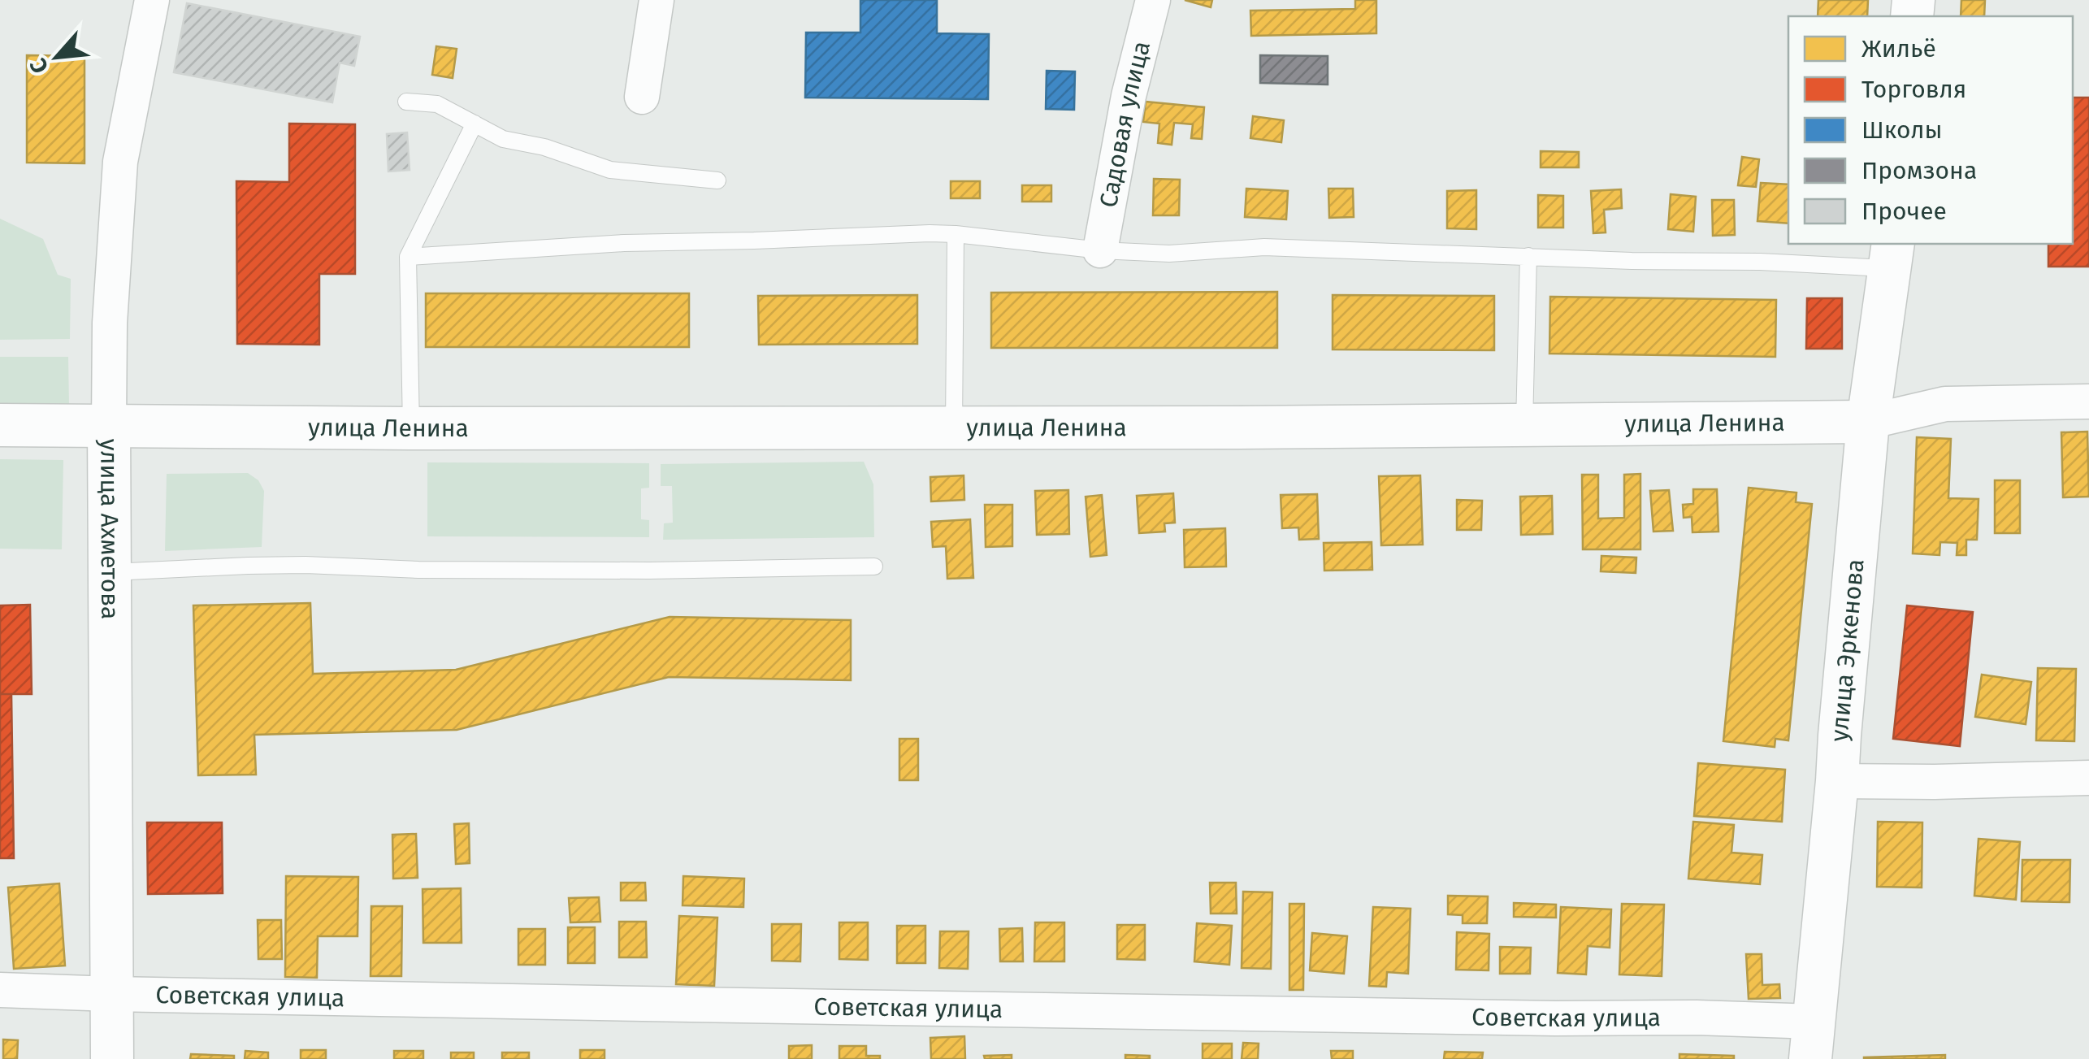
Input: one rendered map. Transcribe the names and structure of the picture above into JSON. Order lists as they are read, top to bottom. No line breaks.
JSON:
{"streets":{"street":["Садовая улица","улица Ленина","улица Ахметова","улица Эркенова","Советская улица"]},"crossings":[["улица Ленина","улица Ахметова"],["улица Ленина","улица Эркенова"],["улица Ахметова","Советская улица"],["улица Эркенова","Советская улица"]],"legend":["Жильё","Торговля","Школы","Промзона","Прочее"],"north":"bottom left"}
